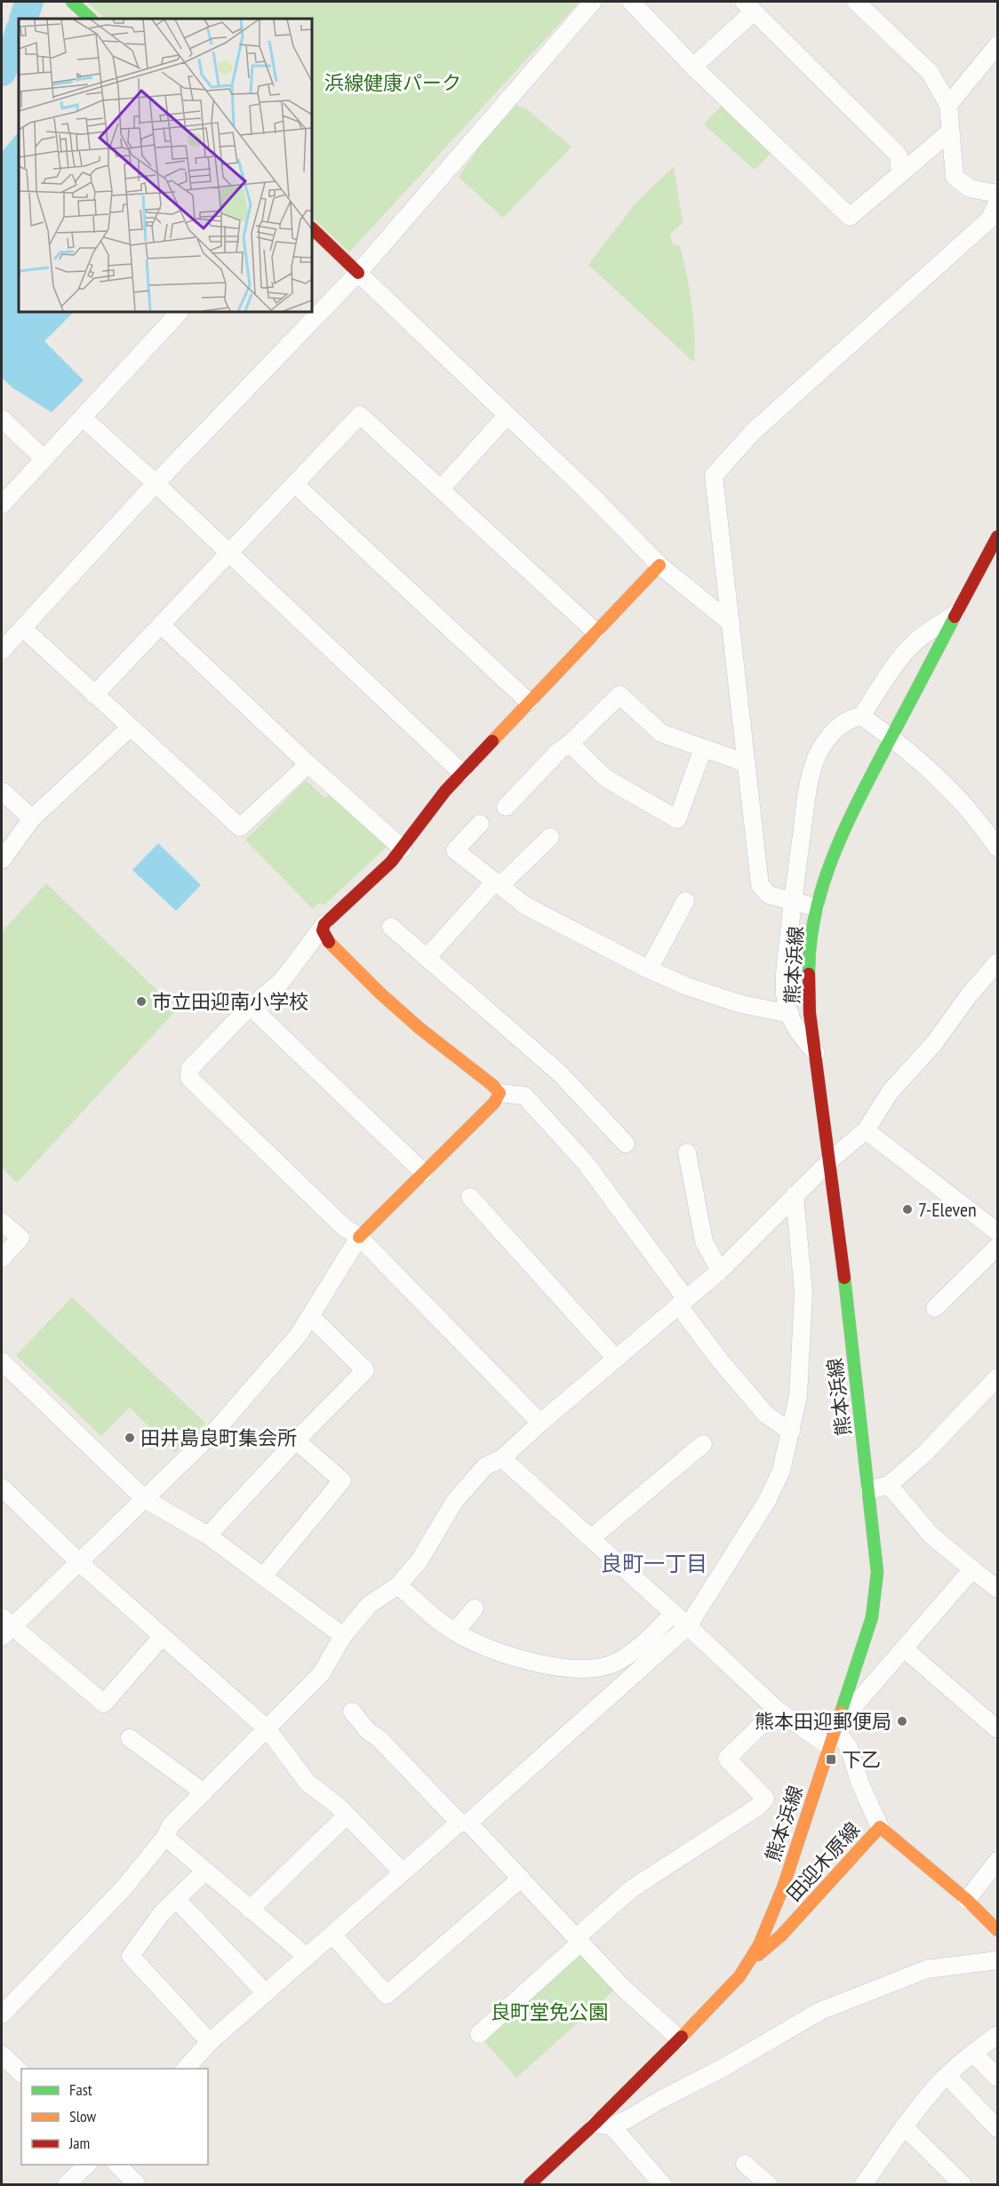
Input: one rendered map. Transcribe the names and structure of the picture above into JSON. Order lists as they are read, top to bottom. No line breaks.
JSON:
{"streets":{"main road":["熊本浜線","田迎木原線"]},"crossings":[["熊本浜線","田迎木原線"]],"districts":["良町一丁目"],"parks":["浜線健康パーク","良町堂免公園"],"places":{"other":["市立田迎南小学校","7-Eleven","田井島良町集会所","熊本田迎郵便局"],"transit":["下乙"]},"legend":["Fast","Slow","Jam"]}
